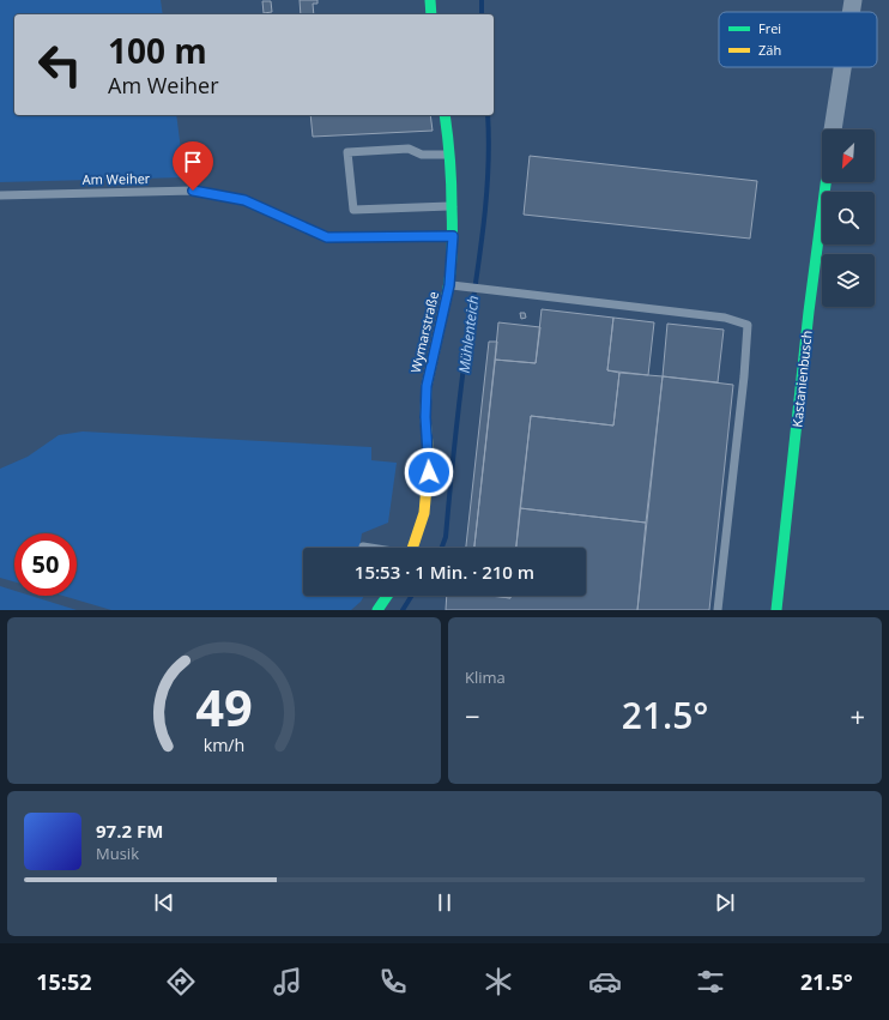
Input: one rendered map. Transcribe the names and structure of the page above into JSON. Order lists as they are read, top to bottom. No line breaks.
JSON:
{"streets":{"main road":["Wymarstraße","Kastanienbusch"],"lane":["Am Weiher"]},"crossings":[["Am Weiher","Wymarstraße"]],"water":["Mühlenteich"],"legend":["Frei","Zäh"],"north":"bottom left","page":{"turn":["100 m","Am Weiher"],"limit":"50","trip":"15:53 · 1 Min. · 210 m","tile":"Klima","heat":["−","21.5°","+"],"song":["97.2 FM","Musik"],"tabs":["15:52","21.5°"],"gauge":["49","km/h"]}}
